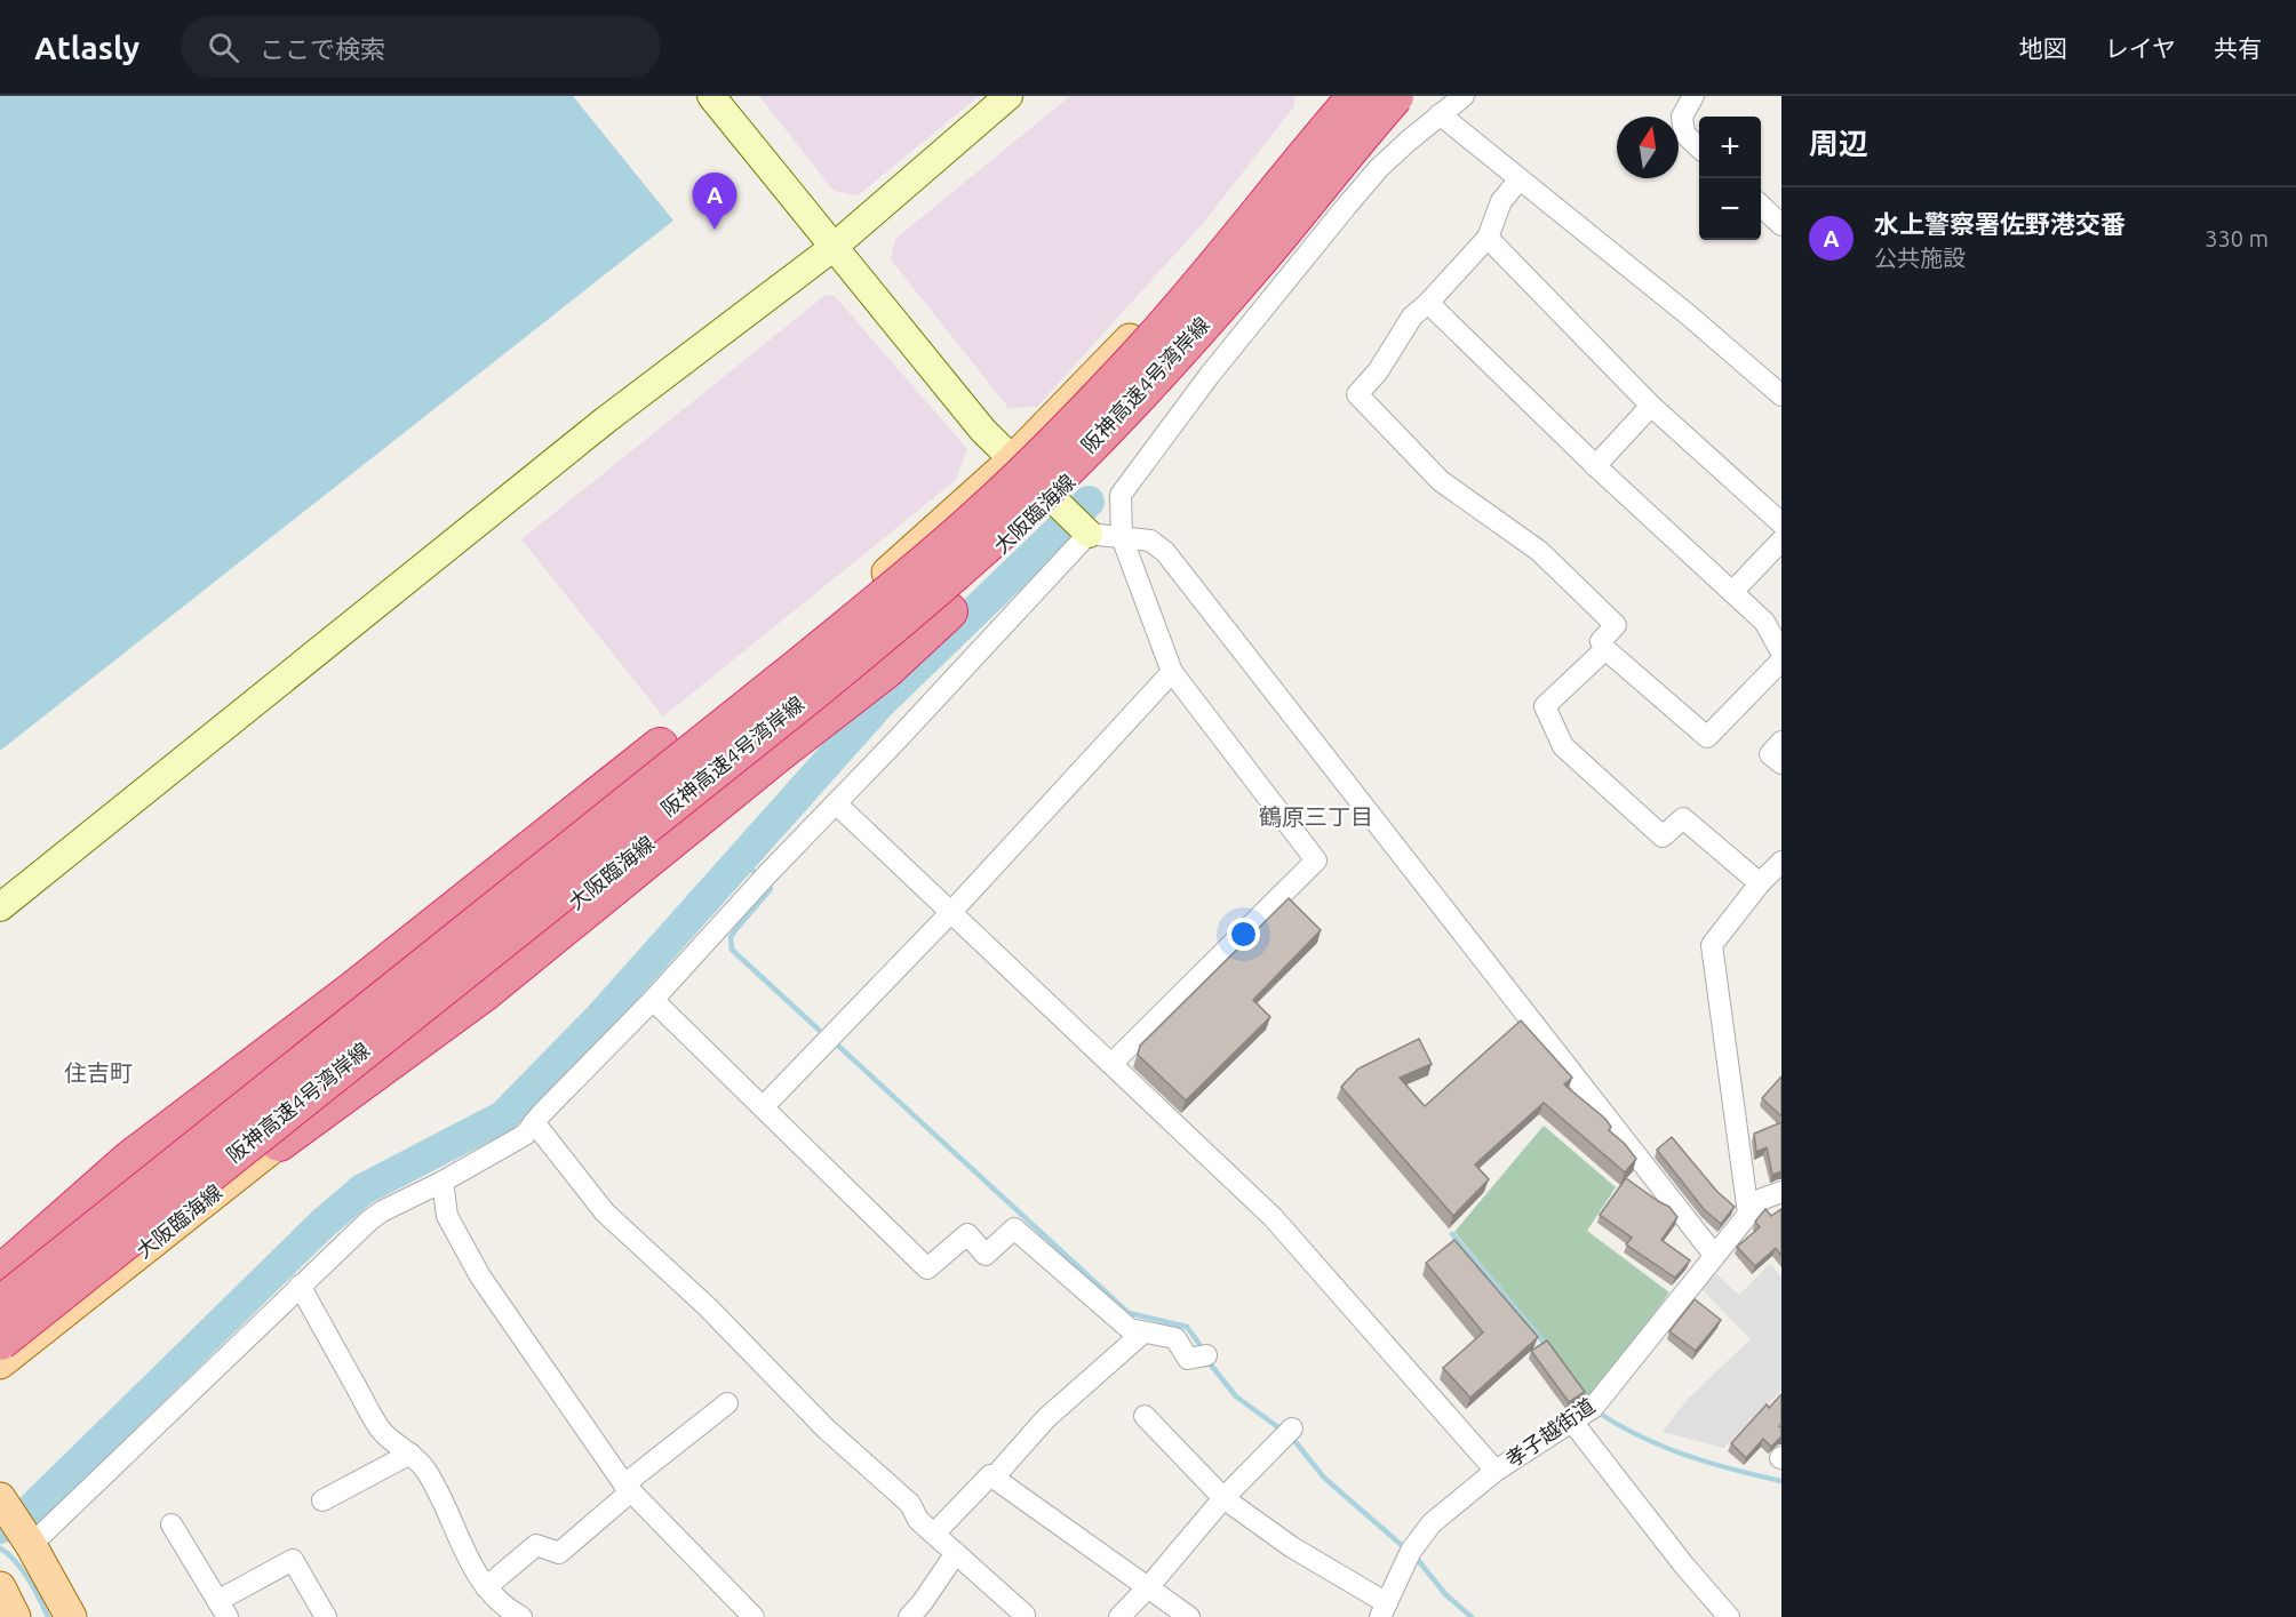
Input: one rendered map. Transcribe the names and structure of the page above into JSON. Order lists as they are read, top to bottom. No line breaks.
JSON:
{"streets":{"highway":["阪神高速4号湾岸線"],"main road":["大阪臨海線"],"street":["孝子越街道"]},"districts":["鶴原三丁目","住吉町"],"north":"top","page":{"header":"Atlasly","search":"ここで検索","nav":["地図","レイヤ","共有"],"heading":"周辺","map_buttons":["+","−"],"pins":"A","list":[{"mark":"A","name":"水上警察署佐野港交番","note":"公共施設","value":"330 m"}]}}
